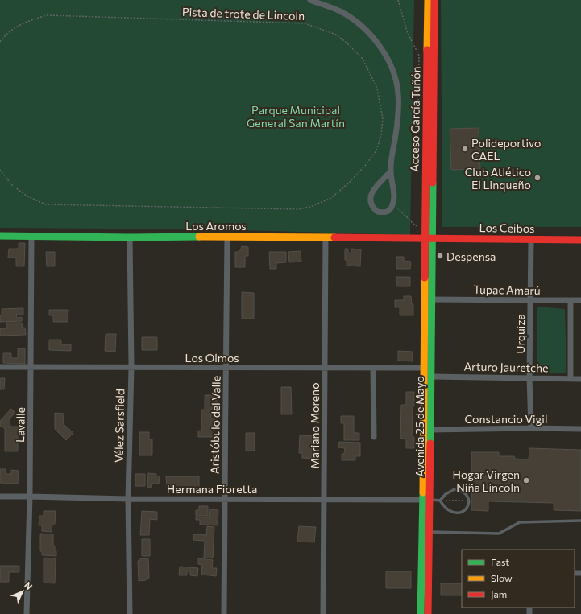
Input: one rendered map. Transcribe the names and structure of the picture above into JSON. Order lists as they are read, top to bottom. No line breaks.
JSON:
{"streets":{"main road":["Acceso García Tuñón","Los Aromos","Los Ceibos","Avenida 25 de Mayo"],"street":["Tupac Amarú","Urquiza","Los Olmos","Arturo Jauretche","Constancio Vigil","Lavalle","Aristóbulo del Valle","Vélez Sarsfield","Mariano Moreno","Hermana Fioretta"],"path":["Pista de trote de Lincoln"]},"crossings":[["Acceso García Tuñón","Los Aromos"],["Acceso García Tuñón","Los Ceibos"],["Acceso García Tuñón","Avenida 25 de Mayo"],["Los Aromos","Los Ceibos"],["Los Aromos","Lavalle"],["Los Aromos","Aristóbulo del Valle"],["Los Aromos","Vélez Sarsfield"],["Los Aromos","Mariano Moreno"],["Los Aromos","Avenida 25 de Mayo"],["Los Ceibos","Urquiza"],["Los Ceibos","Avenida 25 de Mayo"],["Tupac Amarú","Urquiza"],["Tupac Amarú","Avenida 25 de Mayo"],["Urquiza","Arturo Jauretche"],["Urquiza","Constancio Vigil"],["Los Olmos","Lavalle"],["Los Olmos","Aristóbulo del Valle"],["Los Olmos","Vélez Sarsfield"],["Los Olmos","Mariano Moreno"],["Los Olmos","Avenida 25 de Mayo"],["Arturo Jauretche","Avenida 25 de Mayo"],["Constancio Vigil","Avenida 25 de Mayo"],["Lavalle","Hermana Fioretta"],["Aristóbulo del Valle","Hermana Fioretta"],["Vélez Sarsfield","Hermana Fioretta"],["Mariano Moreno","Hermana Fioretta"],["Avenida 25 de Mayo","Hermana Fioretta"]],"parks":["Parque Municipal General San Martín"],"places":["Polideportivo CAEL","Club Atlético El Linqueño","Despensa","Hogar Virgen Niña Lincoln"],"legend":["Fast","Slow","Jam"],"north":"top right"}
